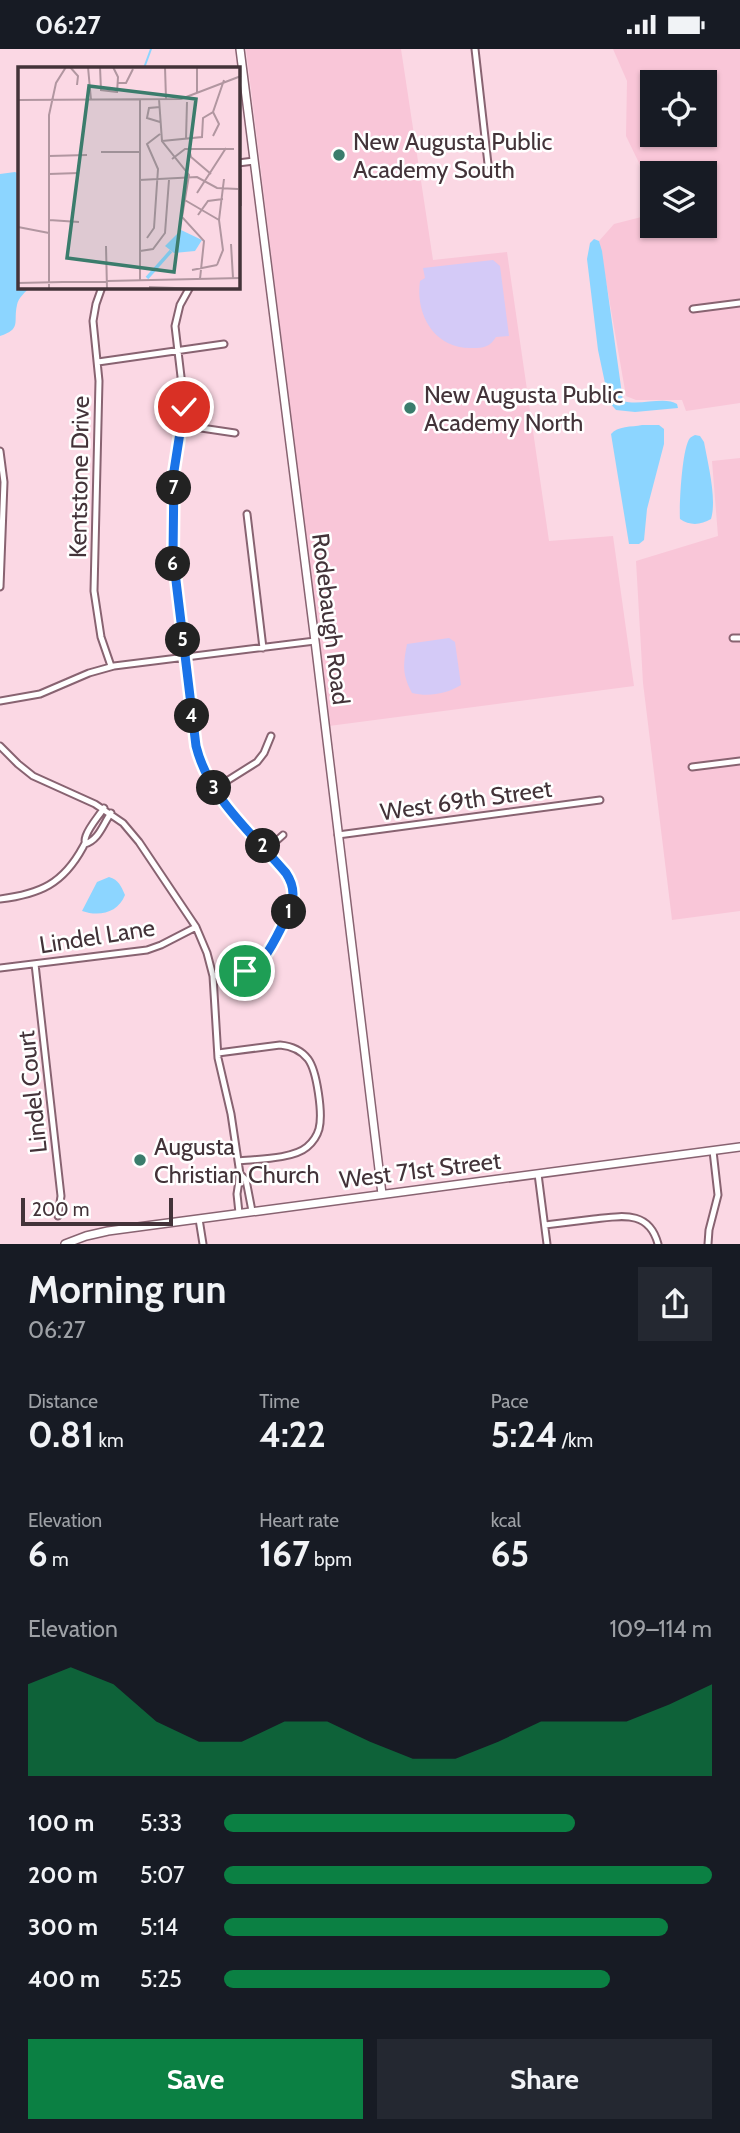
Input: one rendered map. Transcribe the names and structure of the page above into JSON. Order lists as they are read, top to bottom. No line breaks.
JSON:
{"streets":{"street":["Kentstone Drive","Rodebaugh Road","West 69th Street","Lindel Lane","Lindel Court","West 71st Street"]},"crossings":[["Rodebaugh Road","West 69th Street"],["Rodebaugh Road","West 71st Street"],["Lindel Lane","Lindel Court"]],"places":["New Augusta Public Academy South","New Augusta Public Academy North","Augusta Christian Church"],"scale_bar":"200 m","page":{"status":"06:27","pins":["7","6","5","4","3","2","1"],"scale":"200 m","heading":["Morning run","06:27"],"stats":[["Distance","0.81 km"],["Time","4:22"],["Pace","5:24 /km"],["Elevation","6 m"],["Heart rate","167 bpm"],["kcal","65"]],"chart":["Elevation","109–114 m"],"list":[{"name":"100 m","note":"5:33"},{"name":"200 m","note":"5:07"},{"name":"300 m","note":"5:14"},{"name":"400 m","note":"5:25"}],"buttons":["Save","Share"]}}
